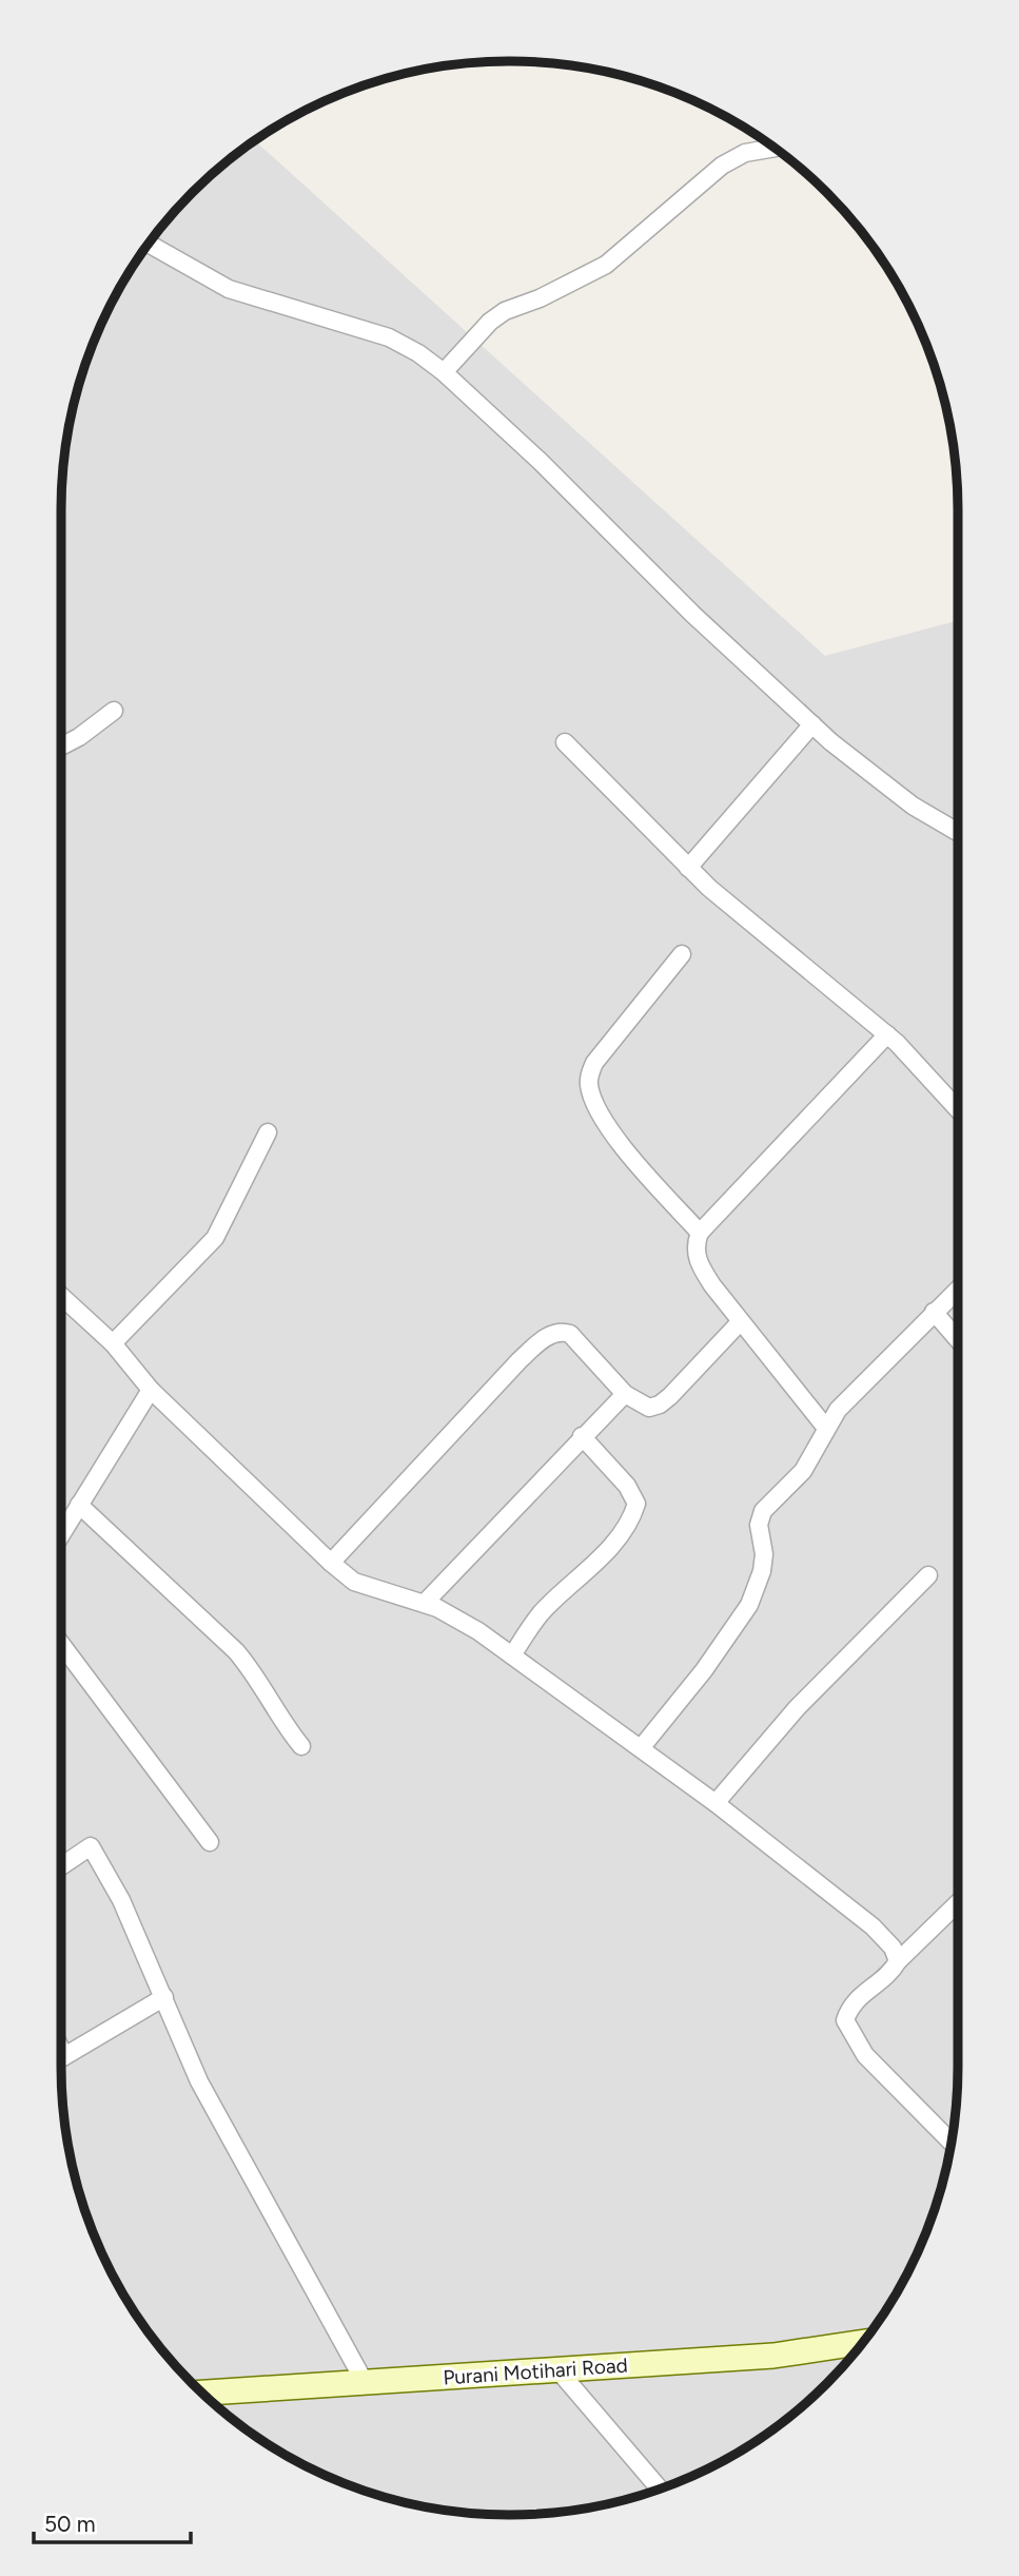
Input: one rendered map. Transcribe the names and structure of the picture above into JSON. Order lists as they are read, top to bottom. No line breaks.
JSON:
{"streets":{"main road":["Purani Motihari Road"]},"scale_bar":"50 m"}
